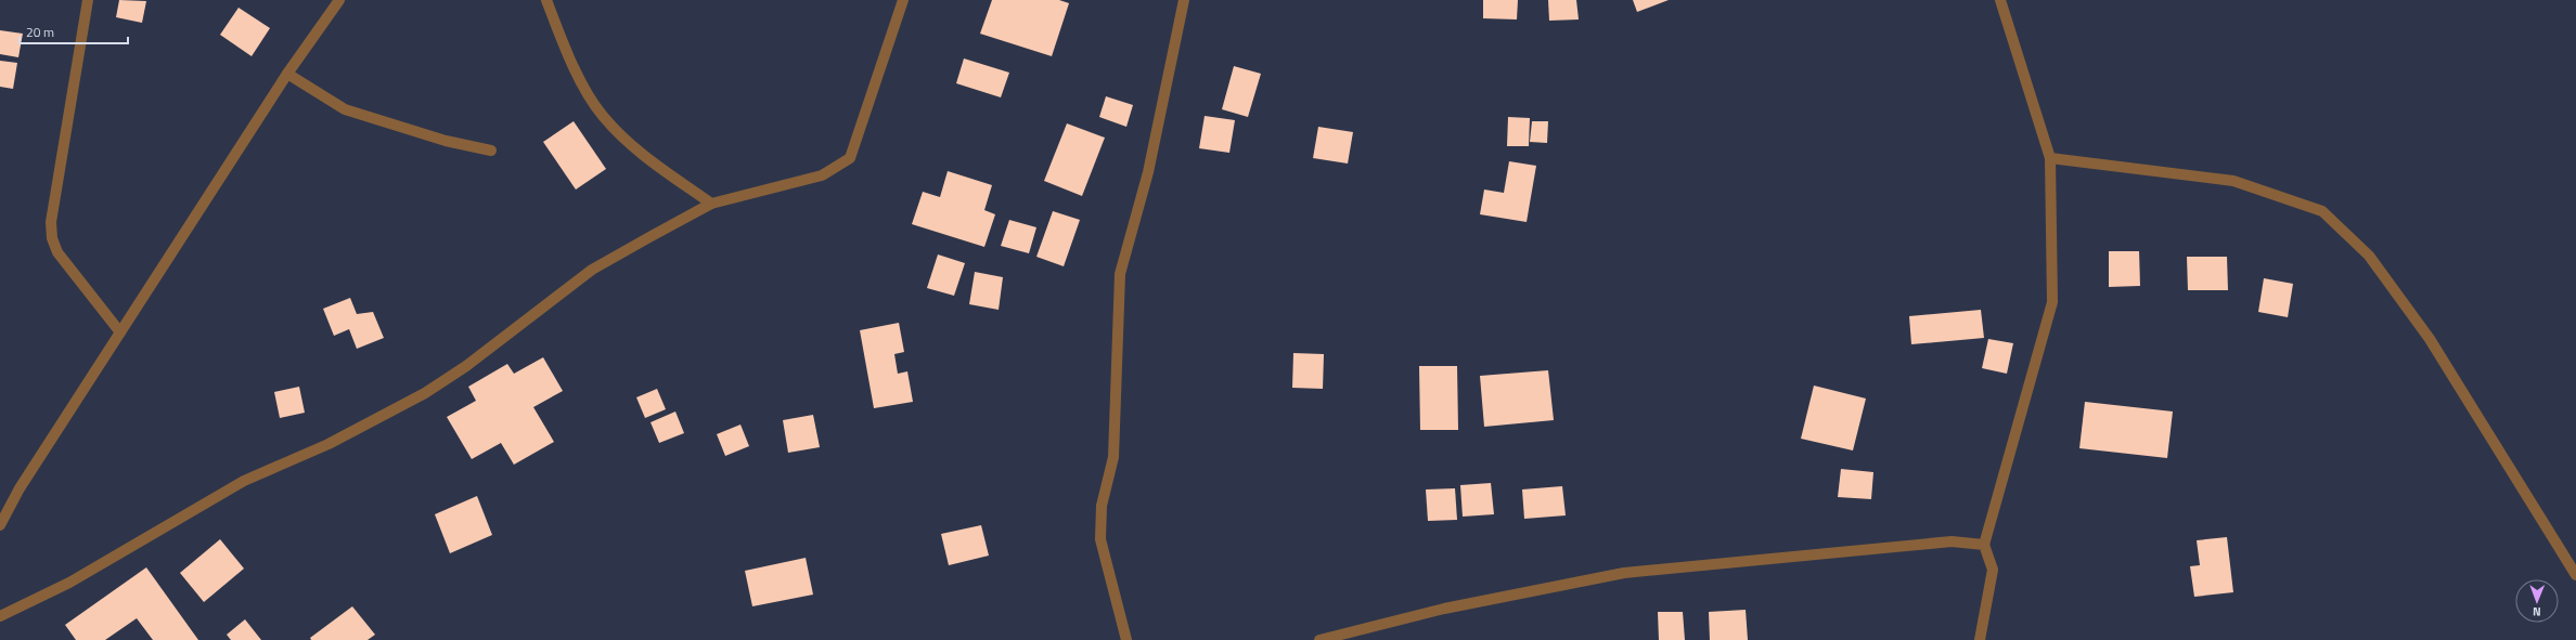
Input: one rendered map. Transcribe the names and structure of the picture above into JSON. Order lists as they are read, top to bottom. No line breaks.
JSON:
{"scale_bar":"20 m","north":"bottom"}
